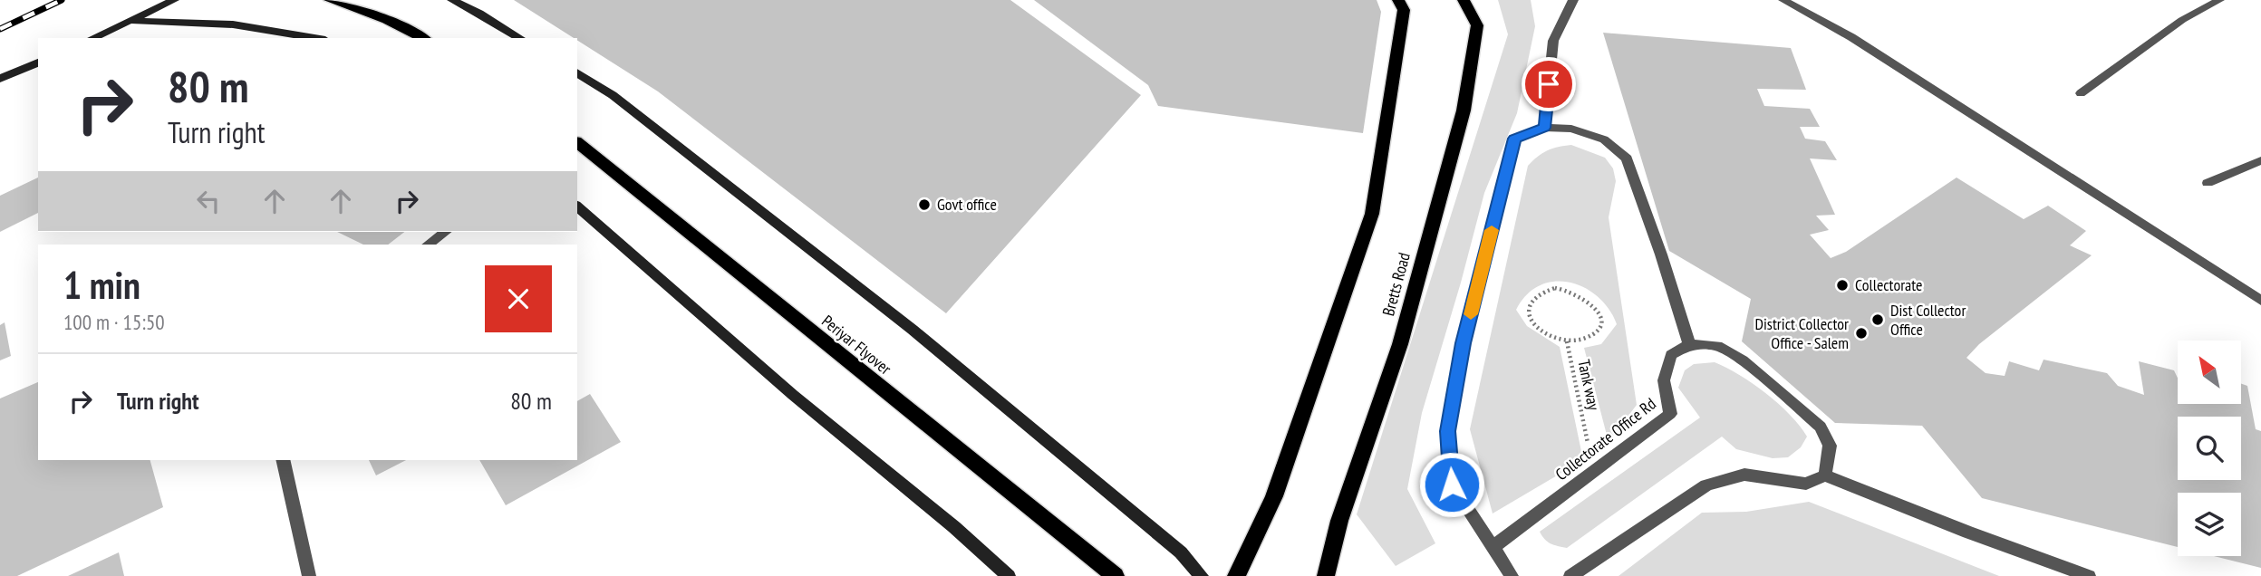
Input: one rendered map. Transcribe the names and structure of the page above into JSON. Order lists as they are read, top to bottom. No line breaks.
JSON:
{"streets":{"main road":["Bretts Road","Periyar Flyover"],"street":["Collectorate Office Rd"],"path":["Tank way"]},"crossings":[["Tank way","Collectorate Office Rd"]],"places":["Govt office","Collectorate","Dist Collector Office","District Collector Office - Salem"],"north":"top left","page":{"turn":["80 m","Turn right"],"heading":["1 min","100 m · 15:50"],"list":[{"name":"Turn right","value":"80 m"}]}}
